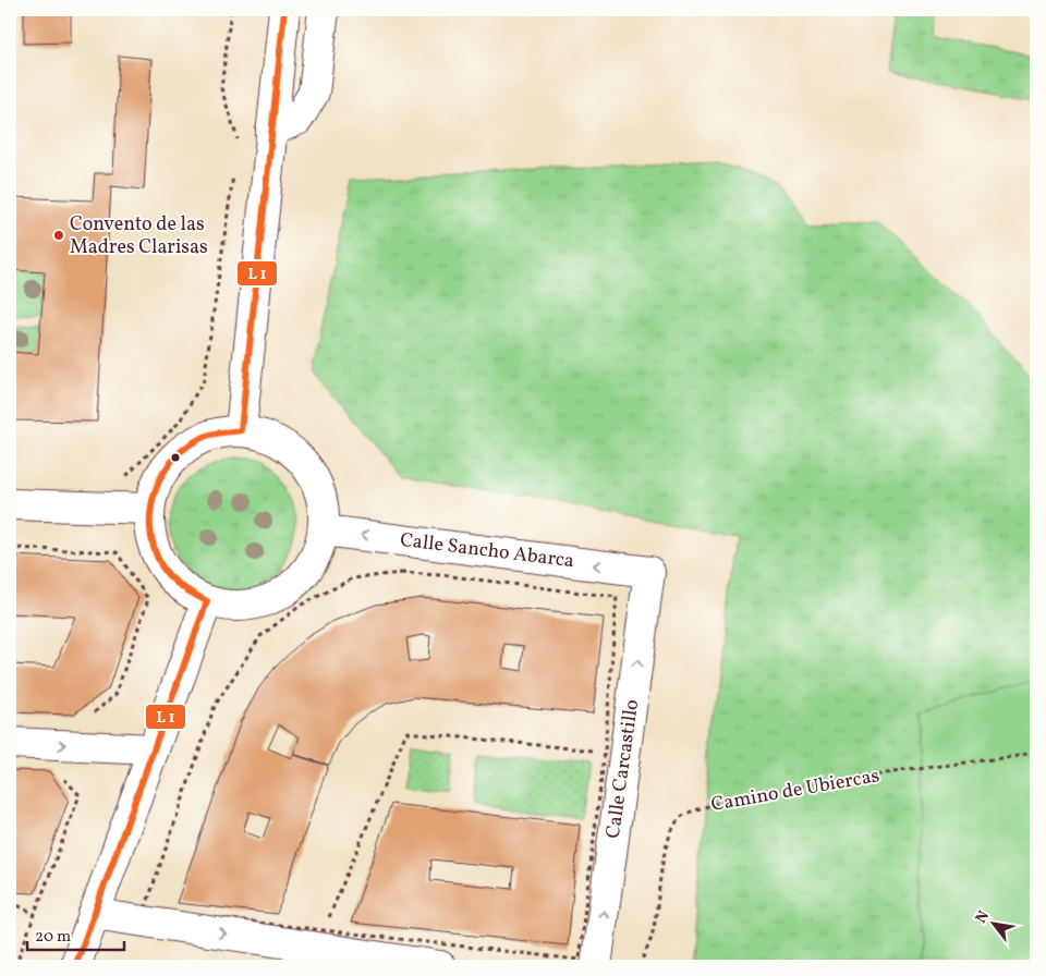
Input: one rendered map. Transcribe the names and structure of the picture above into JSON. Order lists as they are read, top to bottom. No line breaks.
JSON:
{"streets":{"street":["Calle Sancho Abarca","Calle Carcastillo"],"path":["Camino de Ubiercas"]},"crossings":[["Calle Sancho Abarca","Calle Carcastillo"]],"one_way":["Calle Sancho Abarca","Calle Carcastillo"],"places":["Convento de las Madres Clarisas"],"scale_bar":"20 m","north":"top left"}
